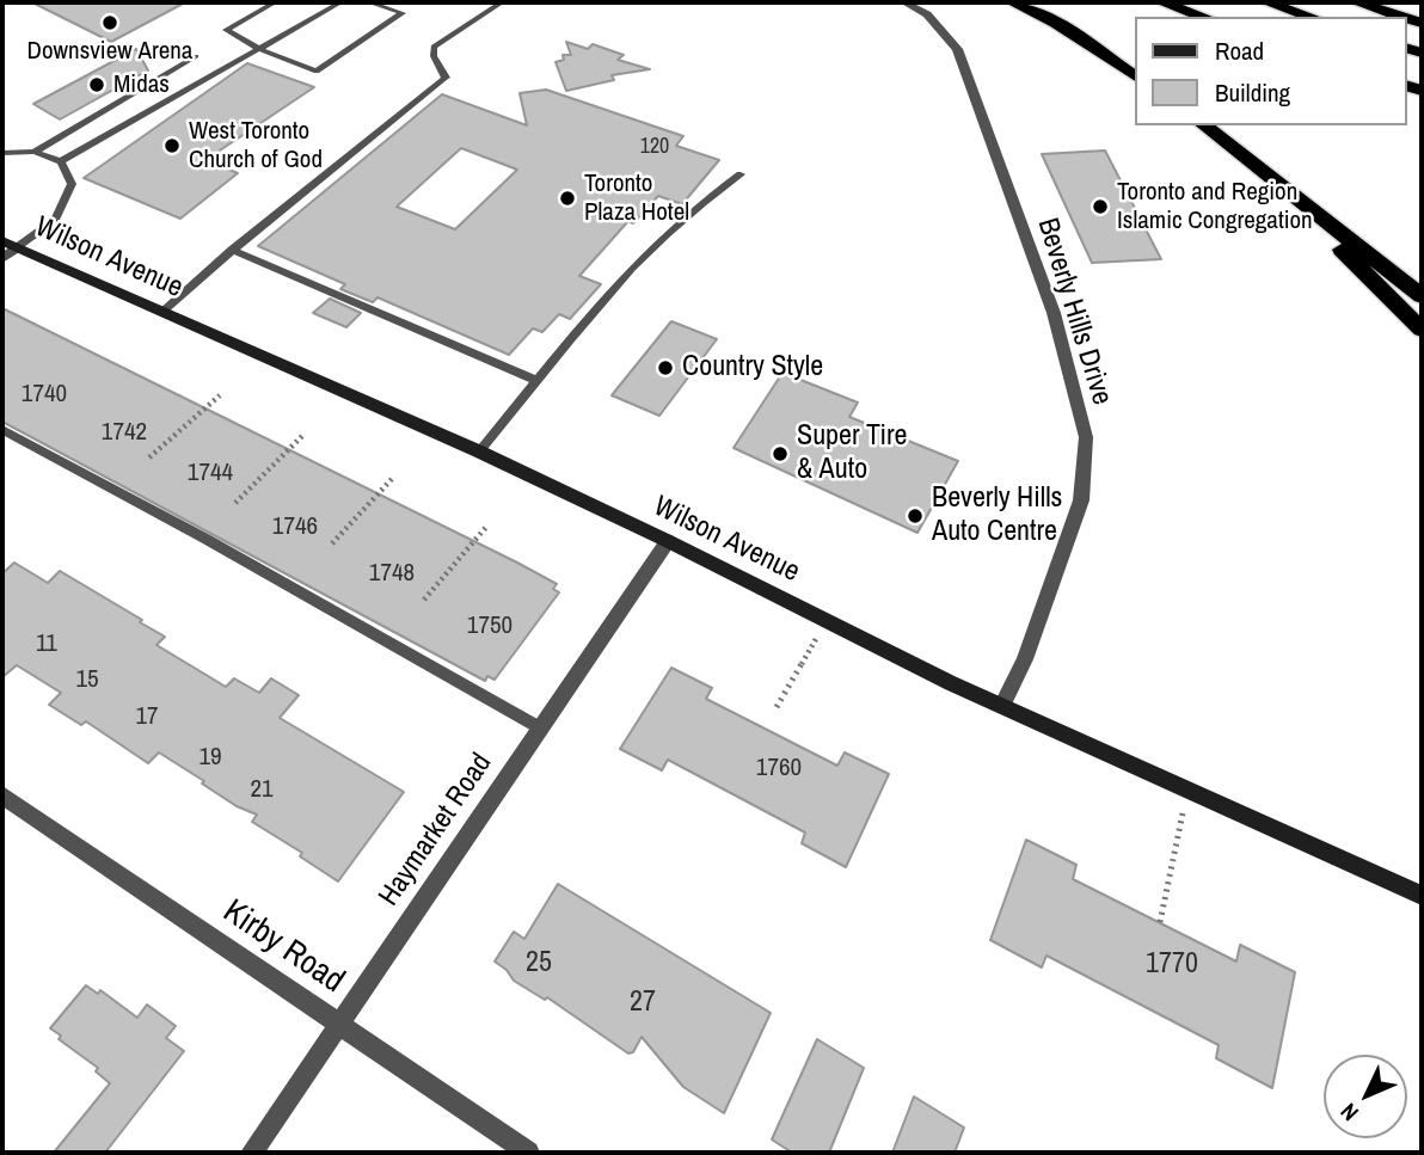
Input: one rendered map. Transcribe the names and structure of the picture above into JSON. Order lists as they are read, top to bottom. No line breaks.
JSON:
{"streets":{"main road":["Wilson Avenue"],"street":["Beverly Hills Drive","Haymarket Road","Kirby Road"]},"crossings":[["Wilson Avenue","Beverly Hills Drive"],["Wilson Avenue","Haymarket Road"],["Haymarket Road","Kirby Road"]],"places":["Downsview Arena","Midas","West Toronto Church of God","Toronto Plaza Hotel","Toronto and Region Islamic Congregation","Country Style","Super Tire & Auto","Beverly Hills Auto Centre"],"house_numbers":["120","1740","1742","1744","1746","1748","1750","11","15","17","19","1760","21","25","1770","27"],"legend":["Road","Building"],"north":"bottom left"}
